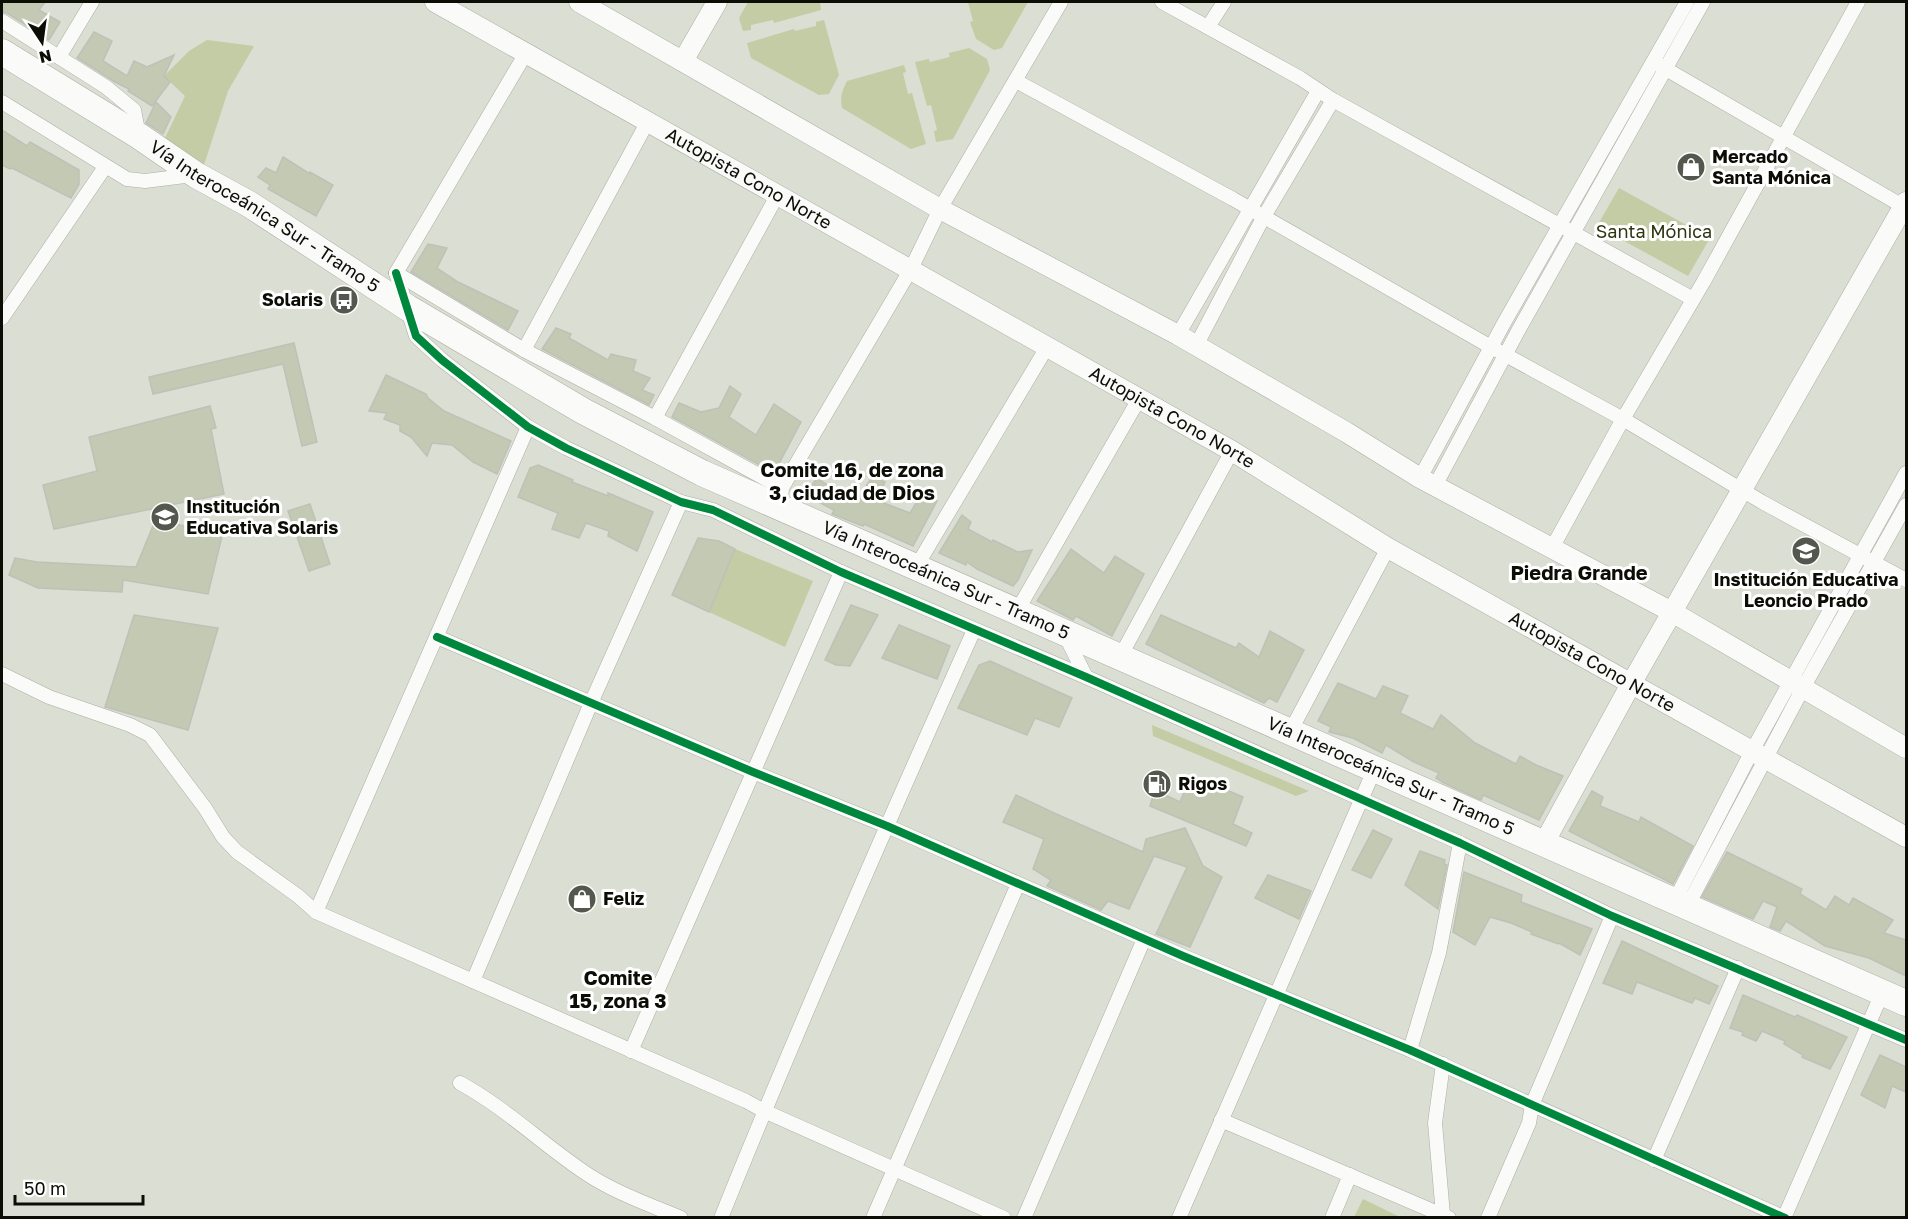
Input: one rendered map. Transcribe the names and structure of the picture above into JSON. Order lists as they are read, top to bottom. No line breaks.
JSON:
{"streets":{"highway":["Vía Interoceánica Sur - Tramo 5"],"main road":["Autopista Cono Norte"]},"districts":["Comite 16, de zona 3, ciudad de Dios","Piedra Grande","Comite 15, zona 3"],"parks":["Santa Mónica"],"places":{"shop":["Mercado Santa Mónica","Feliz"],"bus stop":["Solaris"],"school or university":["Institución Educativa Solaris","Institución Educativa Leoncio Prado"],"fuel station":["Rigos"]},"scale_bar":"50 m","north":"bottom"}
